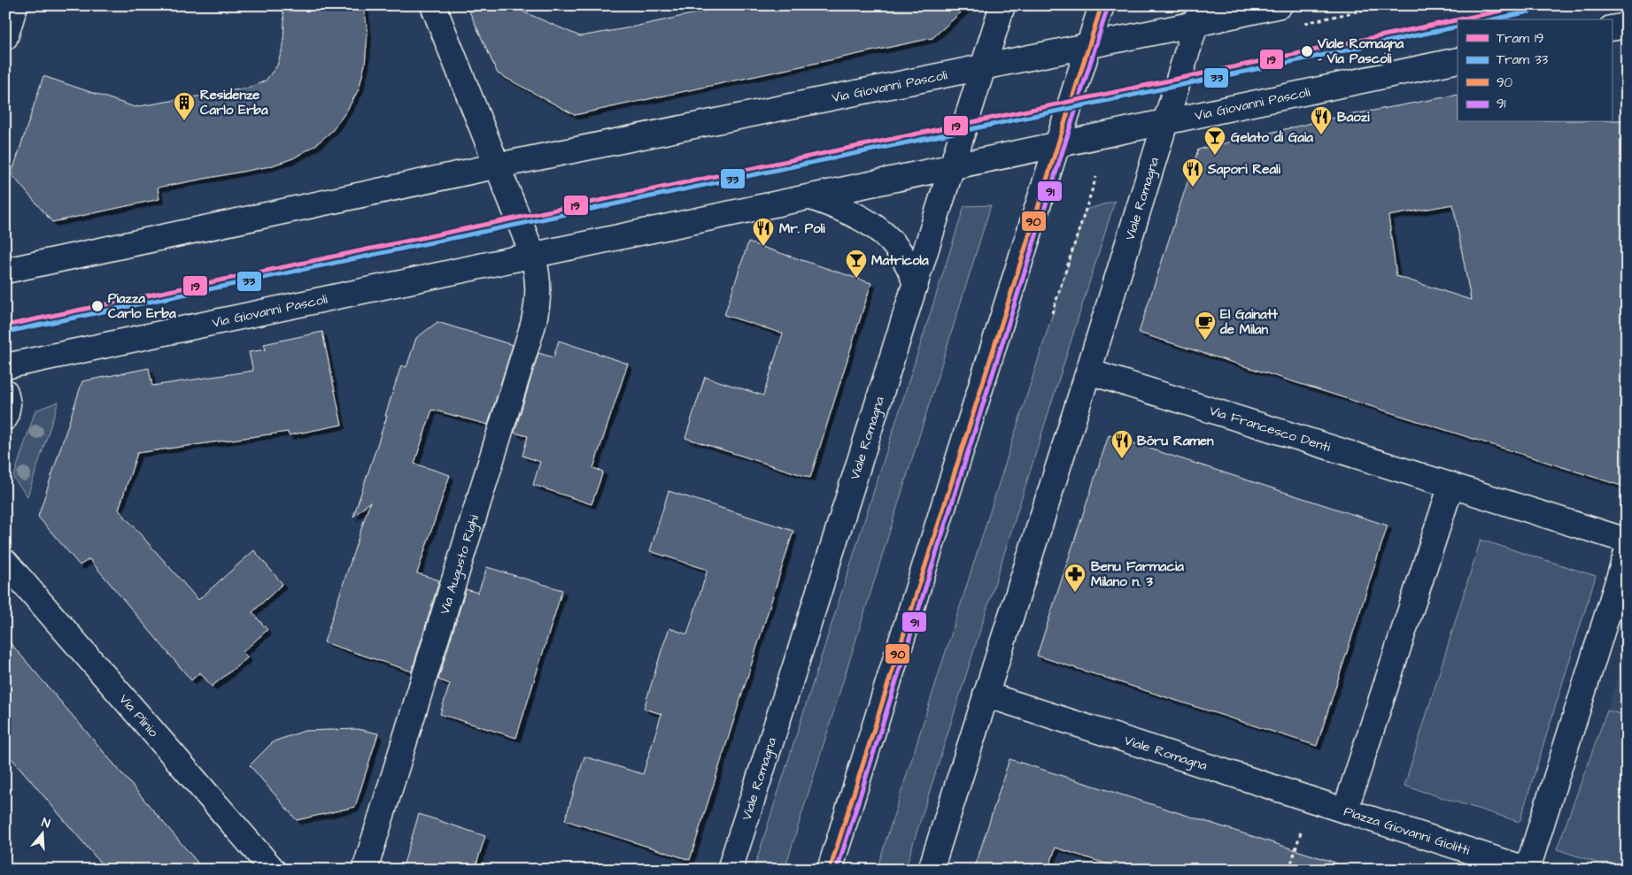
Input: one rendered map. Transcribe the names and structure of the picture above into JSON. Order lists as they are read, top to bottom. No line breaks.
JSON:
{"streets":{"street":["Via Giovanni Pascoli","Viale Romagna","Via Francesco Denti","Via Augusto Righi","Via Plinio","Piazza Giovanni Giolitti"]},"crossings":[["Via Giovanni Pascoli","Viale Romagna"],["Via Giovanni Pascoli","Via Augusto Righi"],["Viale Romagna","Via Francesco Denti"],["Viale Romagna","Piazza Giovanni Giolitti"],["Via Francesco Denti","Piazza Giovanni Giolitti"]],"places":{"other":["Viale Romagna - Via Pascoli","Piazza Carlo Erba"],"building":["Residenze Carlo Erba"],"restaurant":["Baozi","Sapori Reali","Mr. Poli","Bōru Ramen"],"bar":["Gelato di Gaia","Matricola"],"cafe":["El Gainatt de Milan"],"pharmacy":["Benu Farmacia Milano n. 3"]},"lines":["tram line 19","transit line 90","transit line 91","tram line 33"],"legend":["Tram 19","Tram 33","90","91"],"north":"top"}
